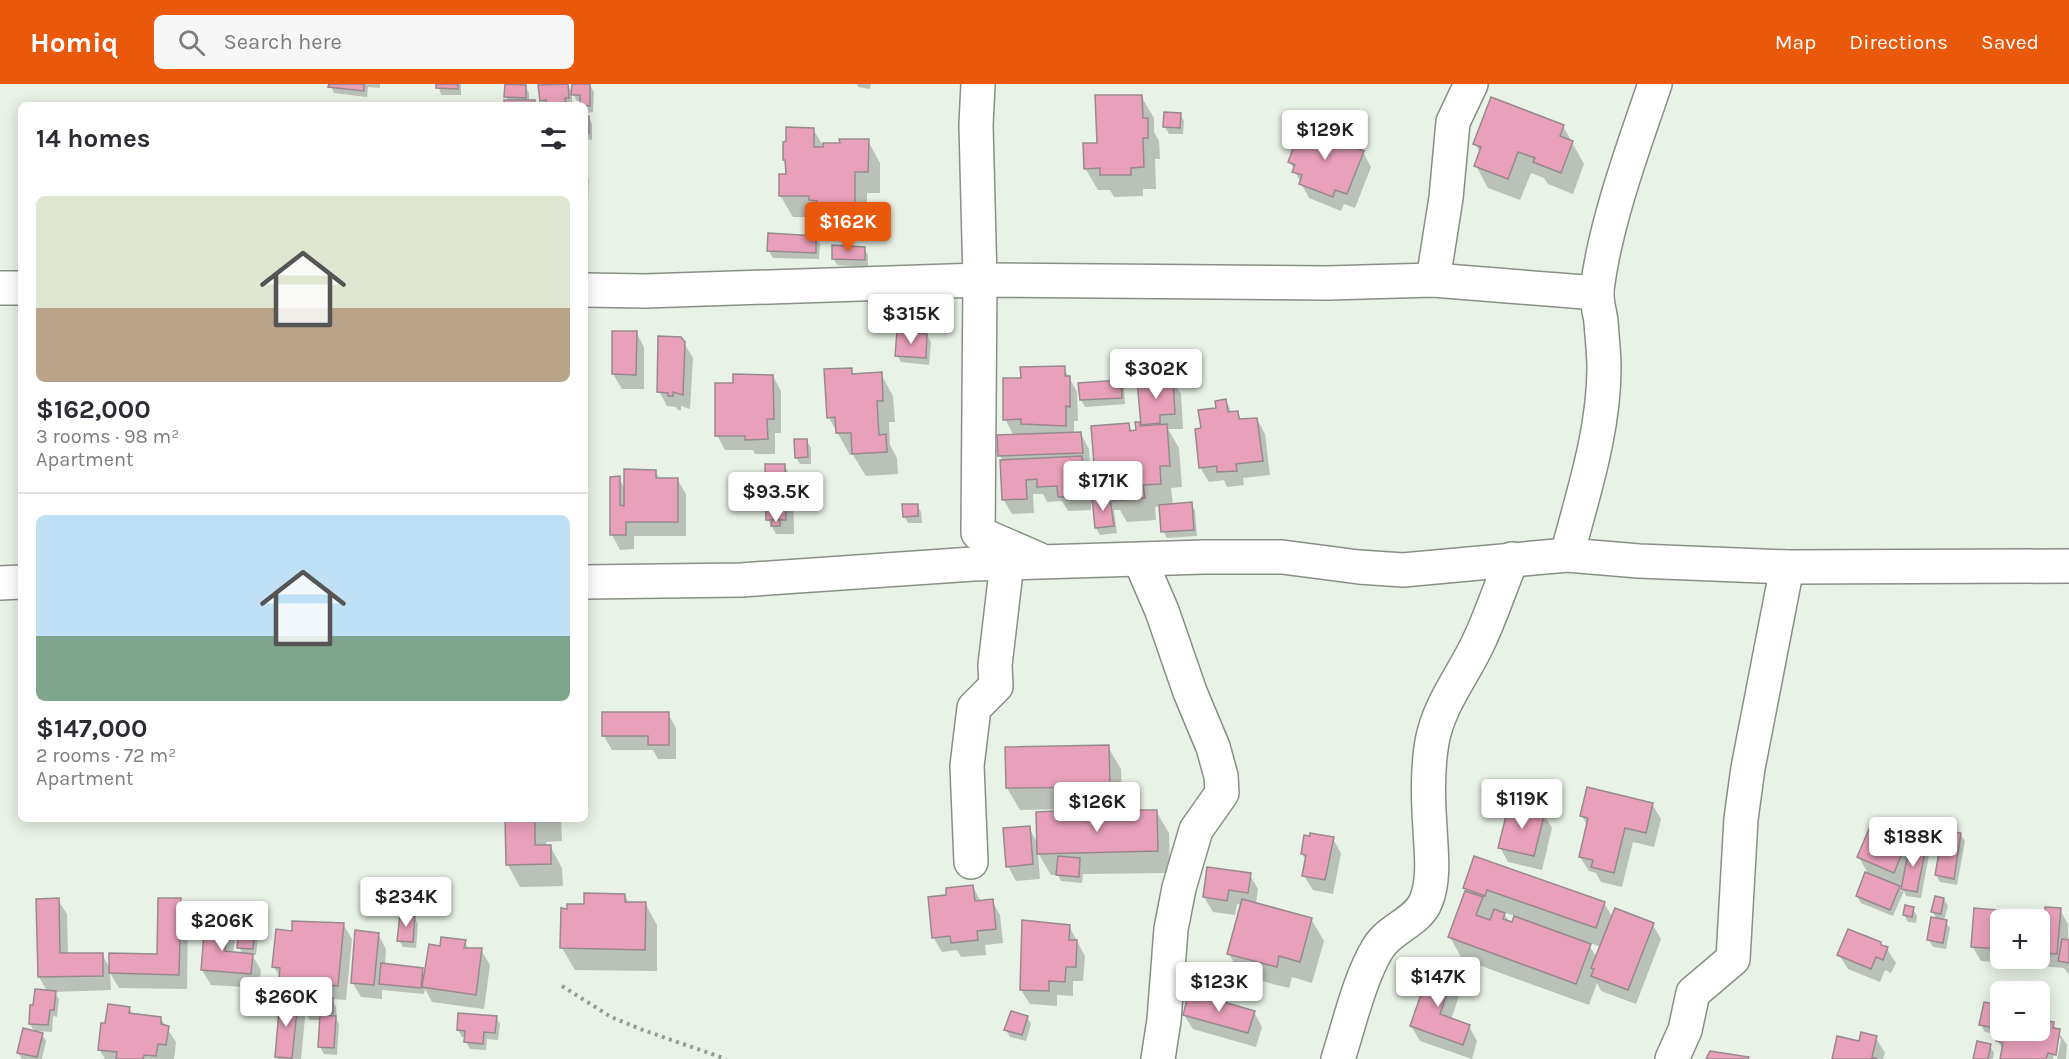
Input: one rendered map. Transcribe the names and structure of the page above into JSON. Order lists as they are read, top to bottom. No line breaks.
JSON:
{"page":{"header":"Homiq","search":"Search here","nav":["Map","Directions","Saved"],"heading":"14 homes","price":["$129K","$162K","$315K","$302K","$171K","$93.5K","$119K","$126K","$188K","$234K","$206K","$147K","$123K","$260K"],"list":[{"name":"$162,000","note":"3 rooms · 98 m² · Apartment"},{"name":"$147,000","note":"2 rooms · 72 m² · Apartment"}],"map_buttons":["+","−"]}}
